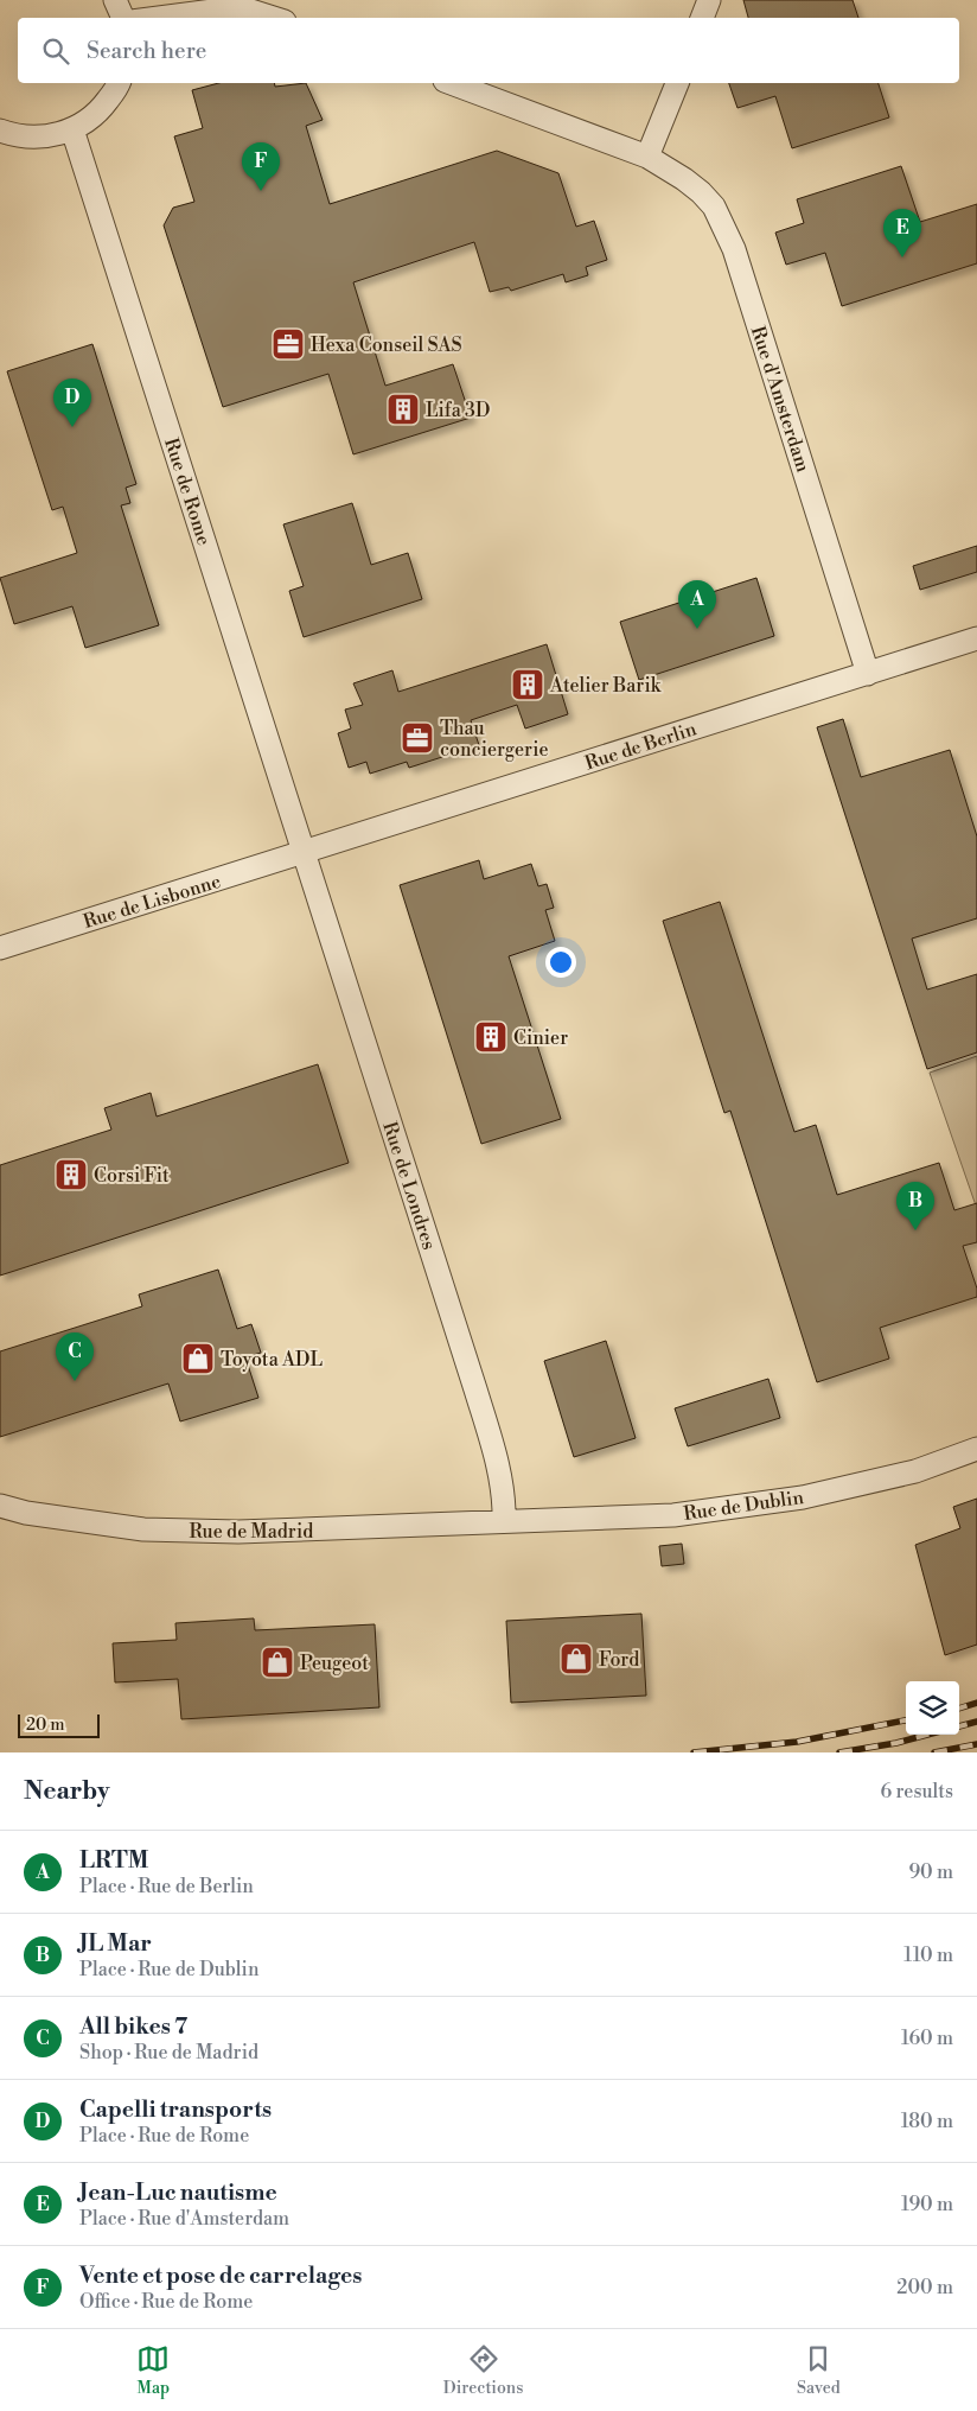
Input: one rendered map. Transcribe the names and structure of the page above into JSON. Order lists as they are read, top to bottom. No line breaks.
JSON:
{"streets":{"street":["Rue d'Amsterdam","Rue de Rome","Rue de Berlin","Rue de Lisbonne","Rue de Londres","Rue de Dublin","Rue de Madrid"]},"crossings":[["Rue d'Amsterdam","Rue de Berlin"],["Rue de Rome","Rue de Berlin"],["Rue de Rome","Rue de Lisbonne"],["Rue de Rome","Rue de Londres"],["Rue de Berlin","Rue de Lisbonne"],["Rue de Berlin","Rue de Londres"],["Rue de Lisbonne","Rue de Londres"],["Rue de Londres","Rue de Dublin"],["Rue de Londres","Rue de Madrid"],["Rue de Dublin","Rue de Madrid"]],"places":{"office":["Hexa Conseil SAS","Thau conciergerie"],"building":["Lifa 3D","Atelier Barik","Cinier","Corsi Fit"],"shop":["Toyota ADL","Ford","Peugeot"]},"scale_bar":"20 m","page":{"search":"Search here","pins":["F","E","D","A","B","C"],"scale":"20 m","heading":["Nearby","6 results"],"list":[{"mark":"A","name":"LRTM","note":"Place · Rue de Berlin","value":"90 m"},{"mark":"B","name":"JL Mar","note":"Place · Rue de Dublin","value":"110 m"},{"mark":"C","name":"All bikes 7","note":"Shop · Rue de Madrid","value":"160 m"},{"mark":"D","name":"Capelli transports","note":"Place · Rue de Rome","value":"180 m"},{"mark":"E","name":"Jean-Luc nautisme","note":"Place · Rue d'Amsterdam","value":"190 m"},{"mark":"F","name":"Vente et pose de carrelages","note":"Office · Rue de Rome","value":"200 m"}],"nav":["Map","Directions","Saved"]}}
